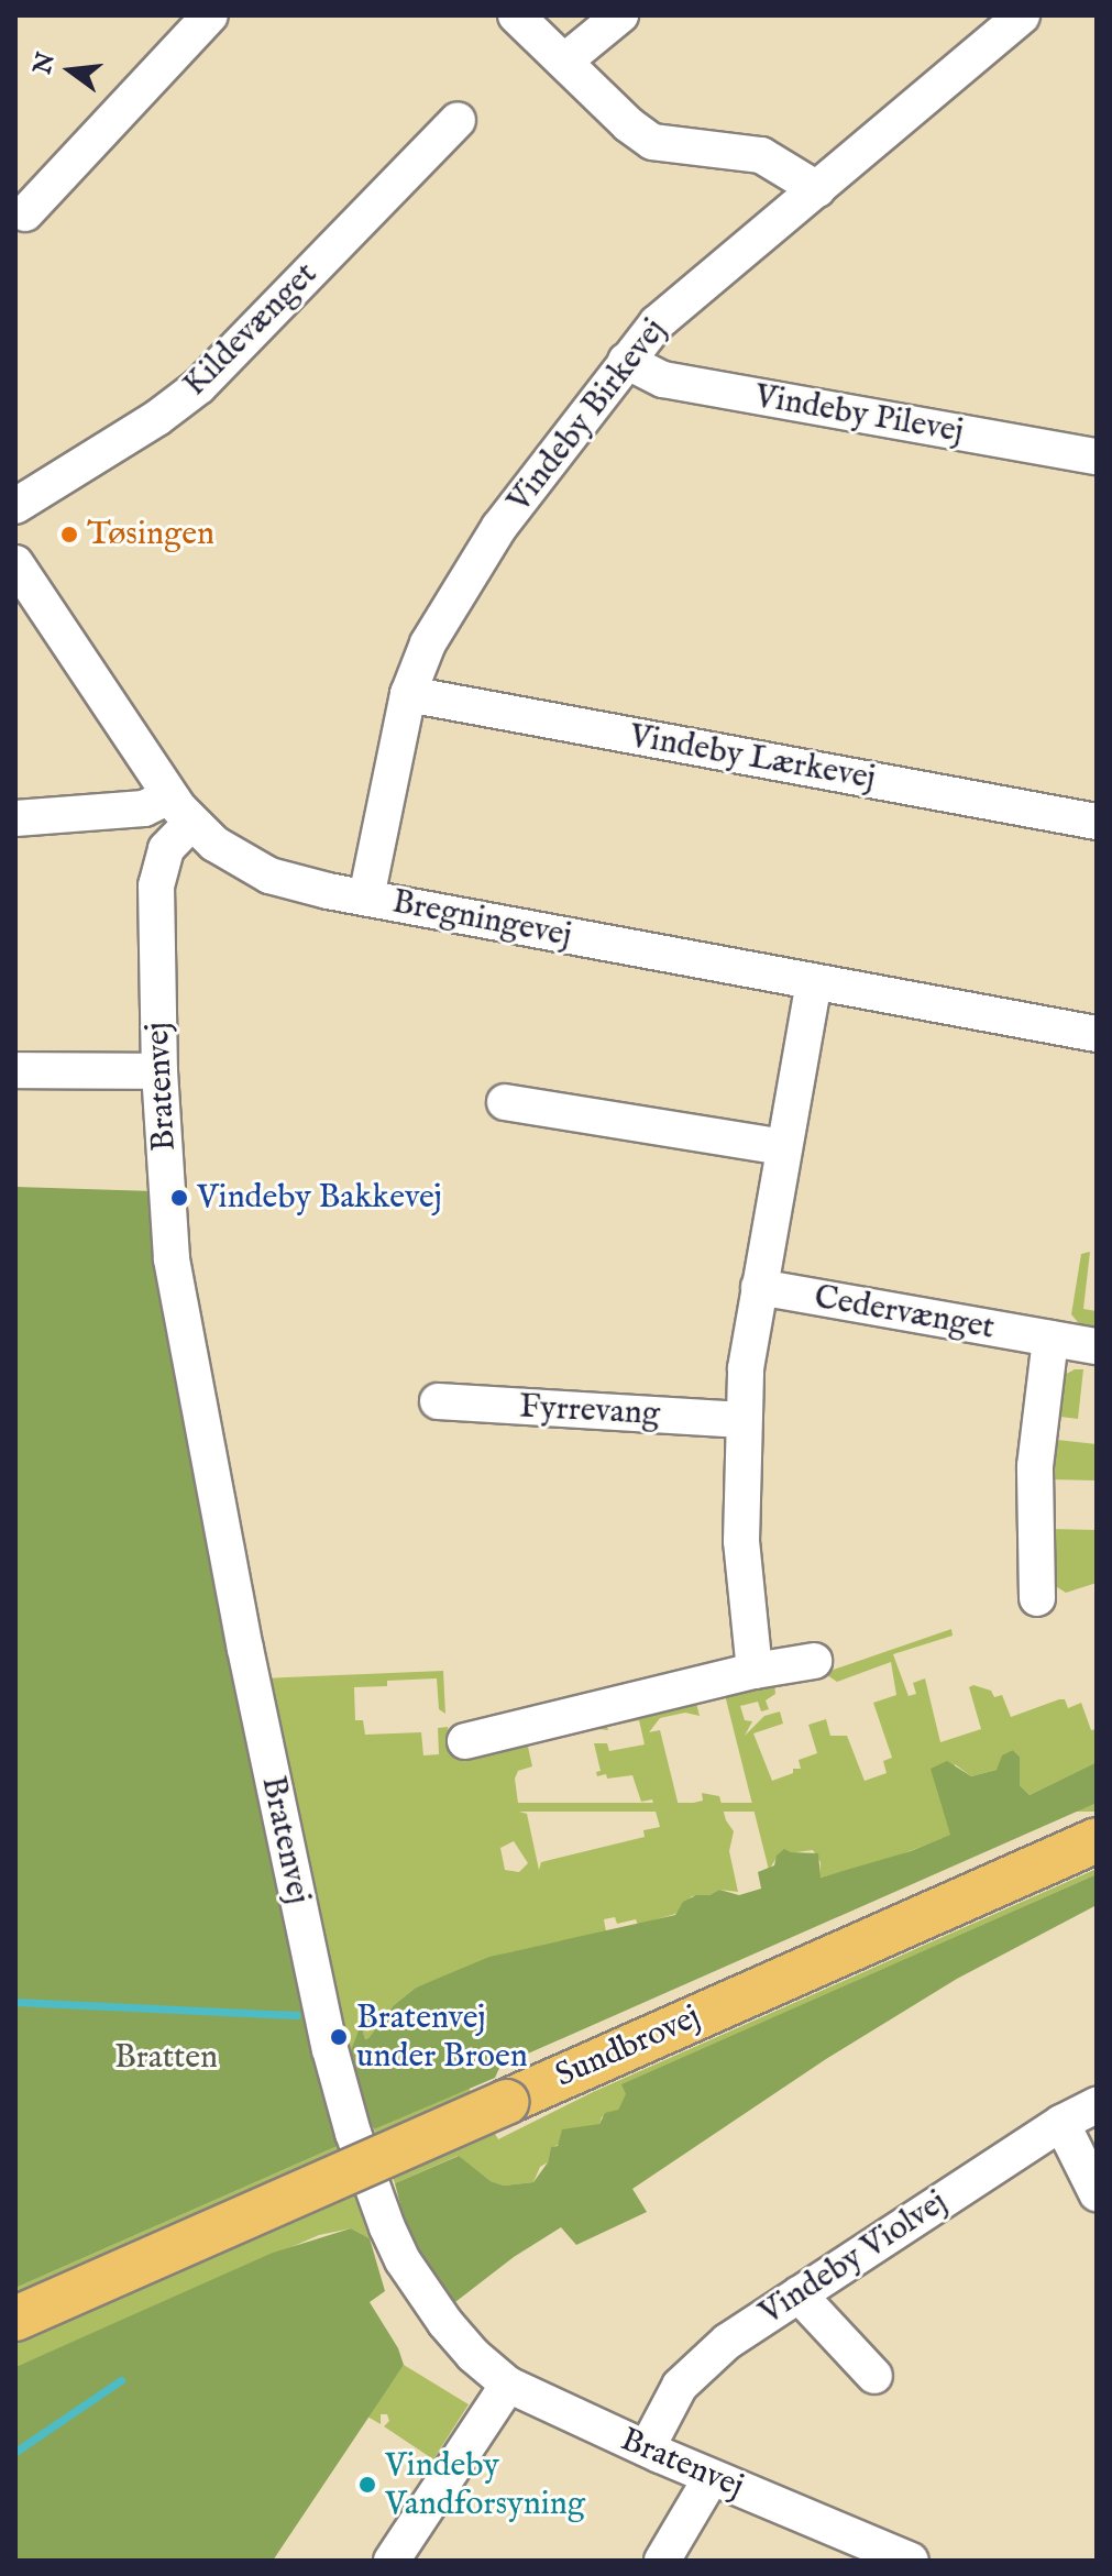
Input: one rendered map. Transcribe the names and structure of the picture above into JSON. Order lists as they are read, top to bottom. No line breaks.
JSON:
{"streets":{"main road":["Sundbrovej"],"street":["Kildevænget","Vindeby Pilevej","Vindeby Birkevej","Vindeby Lærkevej","Bregningevej","Bratenvej","Cedervænget","Fyrrevang","Vindeby Violvej"]},"crossings":[["Vindeby Pilevej","Vindeby Birkevej"],["Vindeby Birkevej","Vindeby Lærkevej"],["Vindeby Birkevej","Bregningevej"],["Bregningevej","Bratenvej"],["Bratenvej","Vindeby Violvej"]],"parks":["Bratten"],"places":["Tøsingen","Vindeby Bakkevej","Bratenvej under Broen","Vindeby Vandforsyning"],"north":"left"}
